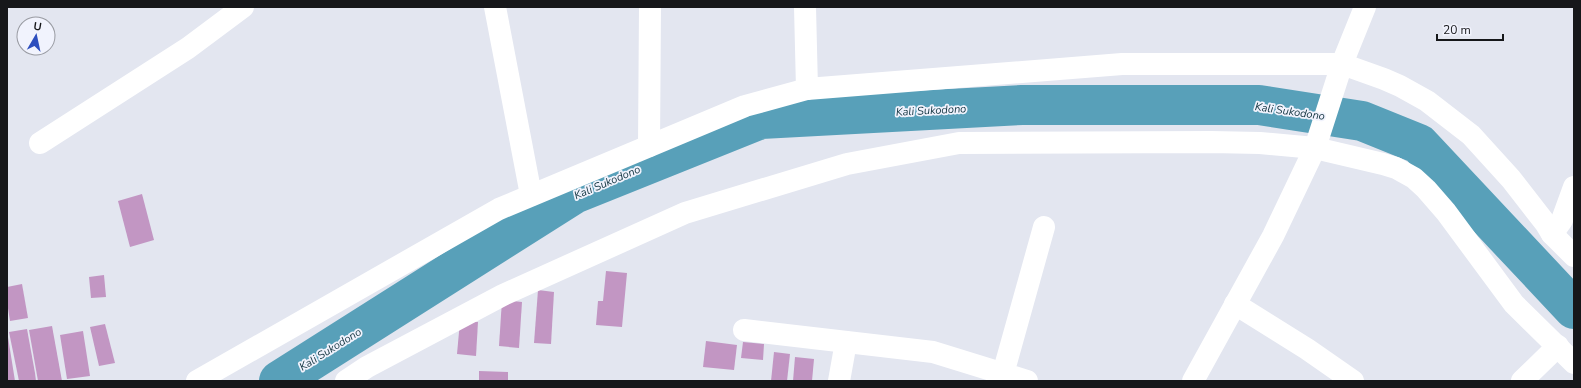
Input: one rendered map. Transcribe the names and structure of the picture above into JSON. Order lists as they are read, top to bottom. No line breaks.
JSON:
{"water":["Kali Sukodono"],"scale_bar":"20 m","north":"top"}
